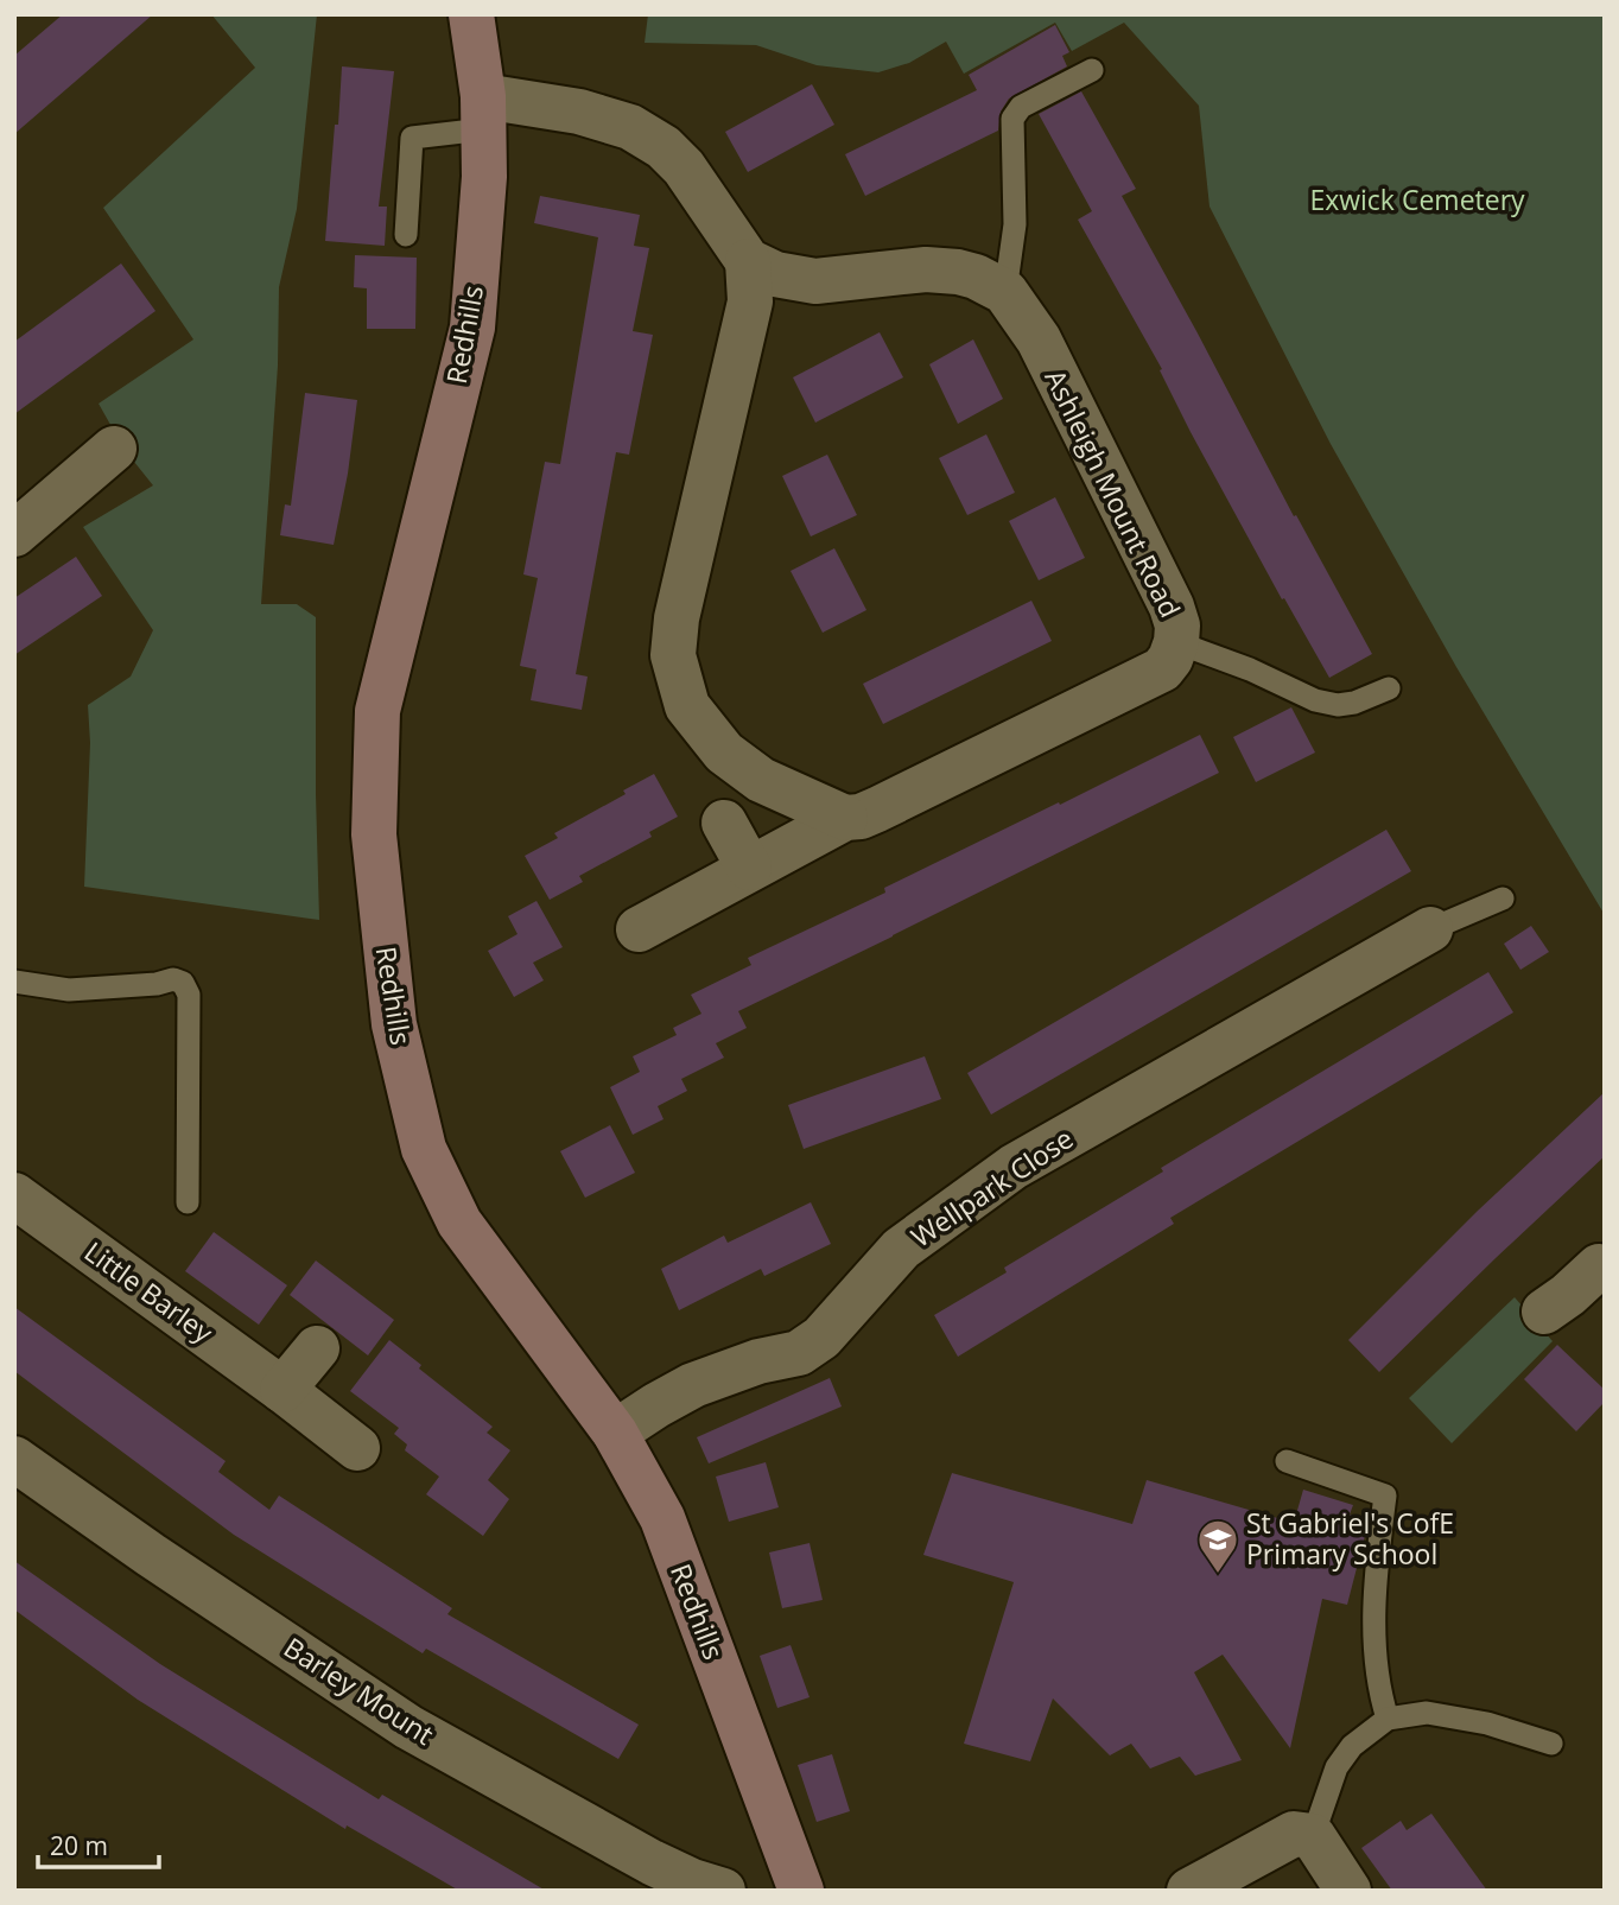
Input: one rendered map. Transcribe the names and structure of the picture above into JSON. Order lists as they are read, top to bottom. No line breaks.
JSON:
{"streets":{"street":["Redhills","Ashleigh Mount Road","Wellpark Close","Little Barley","Barley Mount"]},"crossings":[["Redhills","Wellpark Close"]],"parks":["Exwick Cemetery"],"places":{"school or university":["St Gabriel's CofE Primary School"]},"scale_bar":"20 m"}
